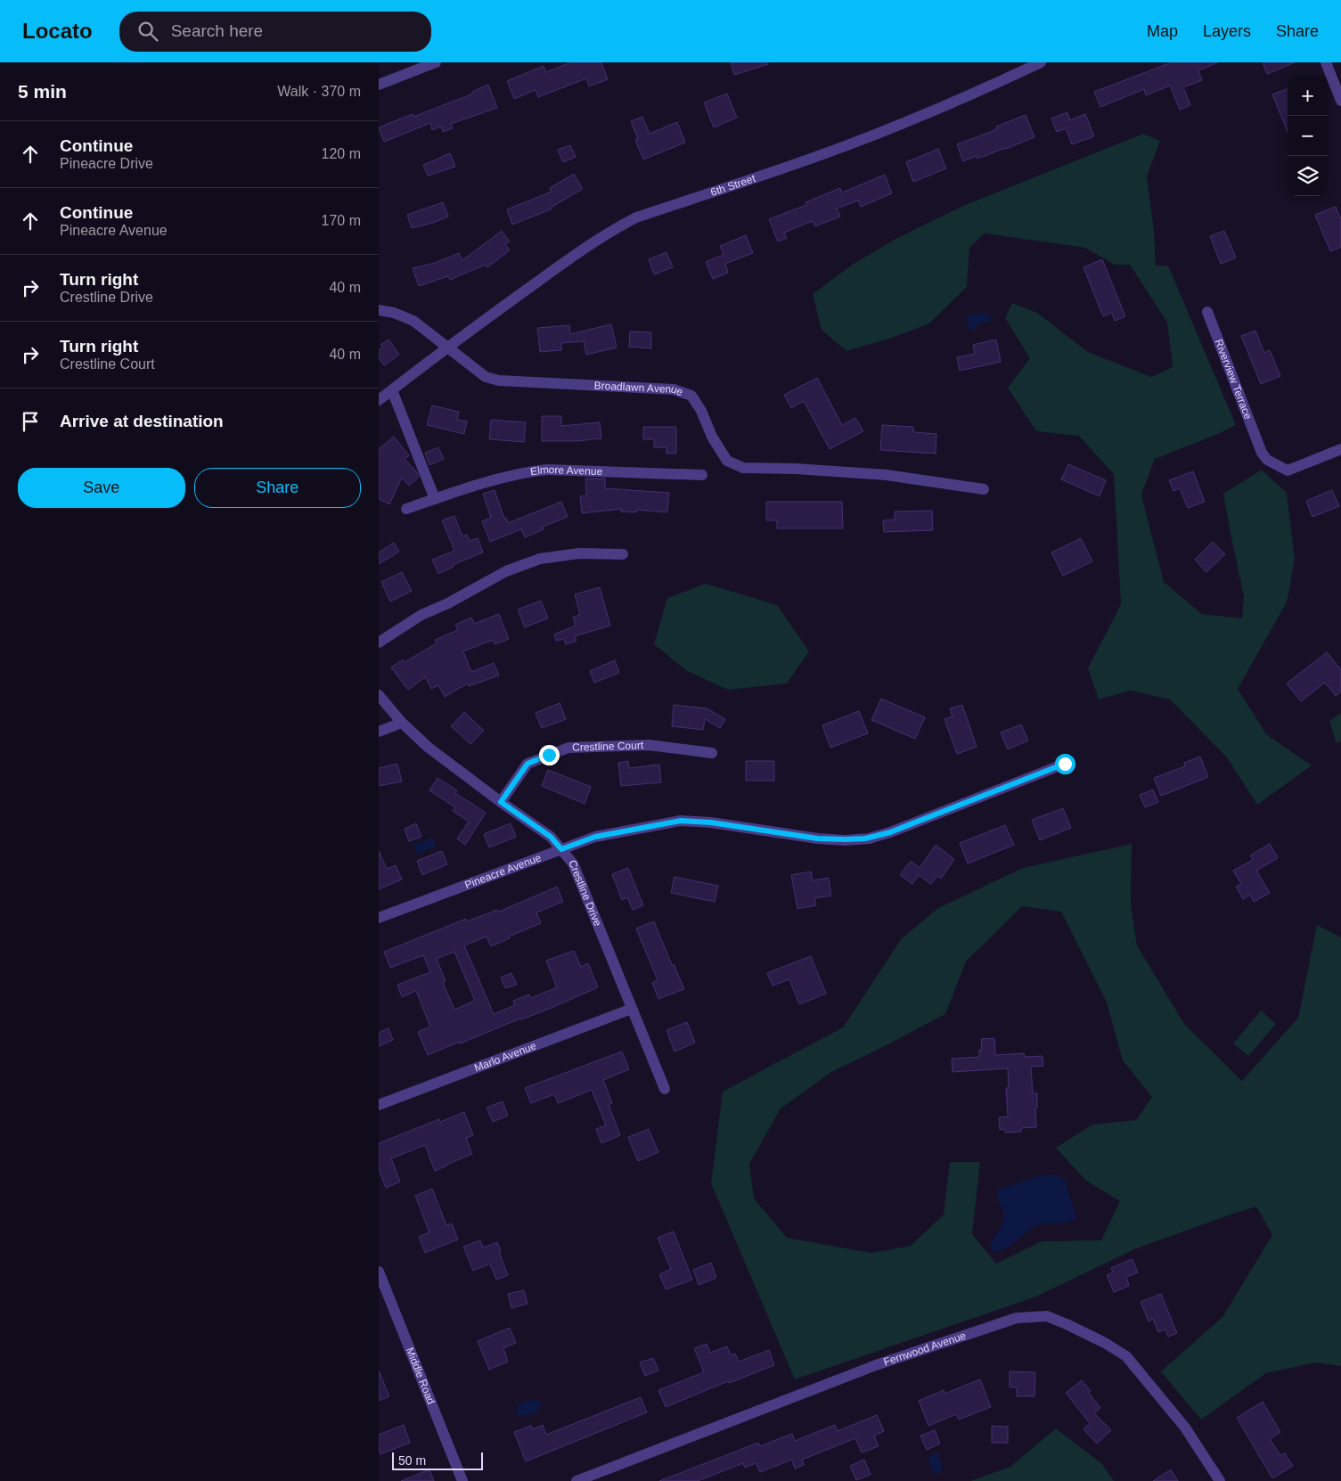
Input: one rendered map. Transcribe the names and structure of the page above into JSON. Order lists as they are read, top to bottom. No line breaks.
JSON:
{"streets":{"street":["6th Street","Riverview Terrace","Broadlawn Avenue","Elmore Avenue","Crestline Court","Pineacre Avenue","Crestline Drive","Marlo Avenue","Fernwood Avenue","Middle Road"]},"crossings":[["6th Street","Broadlawn Avenue"],["Crestline Court","Crestline Drive"],["Pineacre Avenue","Crestline Drive"],["Crestline Drive","Marlo Avenue"]],"scale_bar":"50 m","page":{"header":"Locato","search":"Search here","nav":["Map","Layers","Share"],"heading":["5 min","Walk · 370 m"],"map_buttons":["+","−"],"list":[["Continue","Pineacre Drive","120 m"],["Continue","Pineacre Avenue","170 m"],["Turn right","Crestline Drive","40 m"],["Turn right","Crestline Court","40 m"],"Arrive at destination"],"buttons":["Save","Share"],"scale":"50 m"}}
